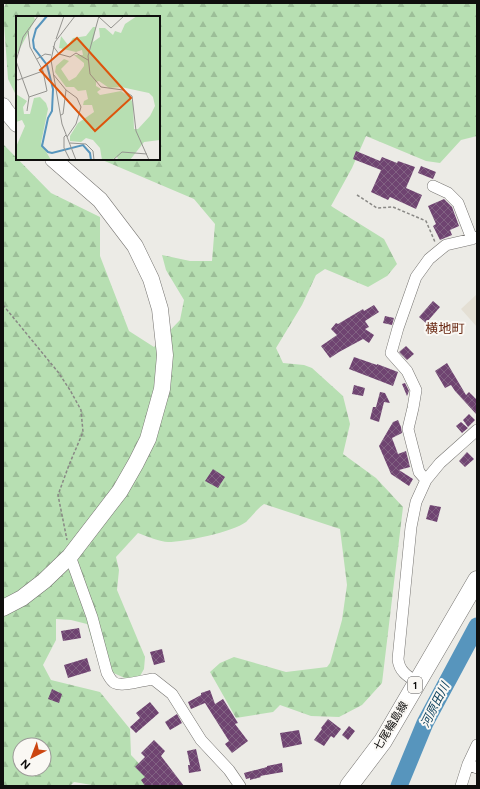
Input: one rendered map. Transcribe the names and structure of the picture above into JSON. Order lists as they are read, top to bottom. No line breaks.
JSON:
{"streets":{"main road":["1","七尾輪島線"]},"districts":["横地町"],"water":["河原田川"],"north":"bottom left"}
